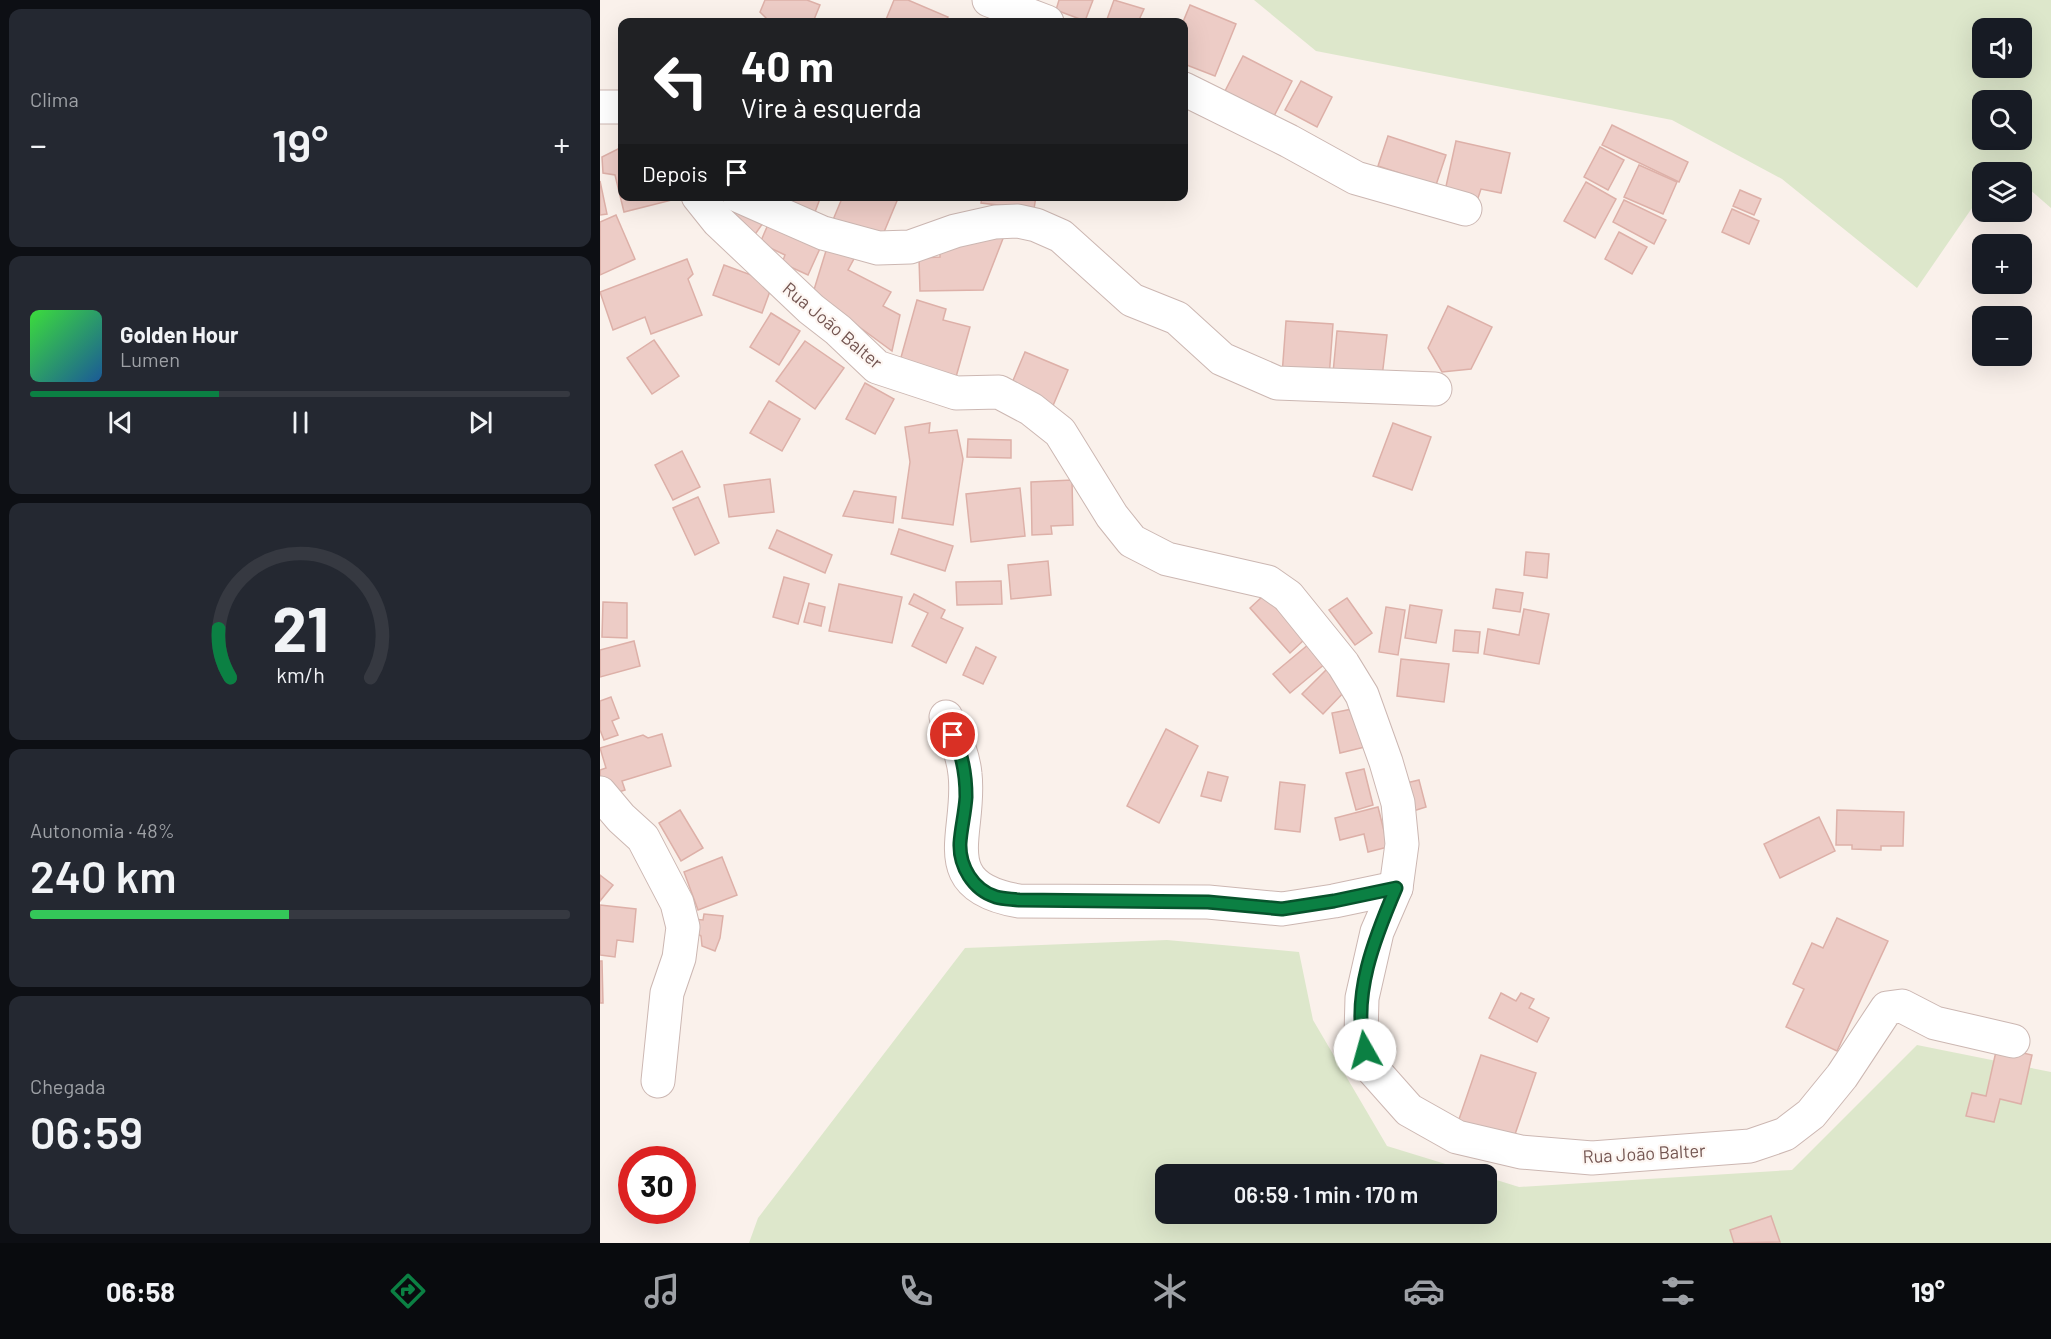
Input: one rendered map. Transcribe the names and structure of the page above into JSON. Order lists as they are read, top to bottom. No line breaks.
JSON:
{"streets":{"street":["Rua João Balter"]},"page":{"tile":["Clima",["Autonomia · 48%","240 km"],["Chegada","06:59"]],"map_buttons":["+","−"],"turn":["40 m","Vire à esquerda"],"heat":["−","19°","+"],"then":"Depois","song":["Golden Hour","Lumen"],"limit":"30","trip":"06:59 · 1 min · 170 m","tabs":["06:58","19°"],"gauge":["21","km/h"]}}
